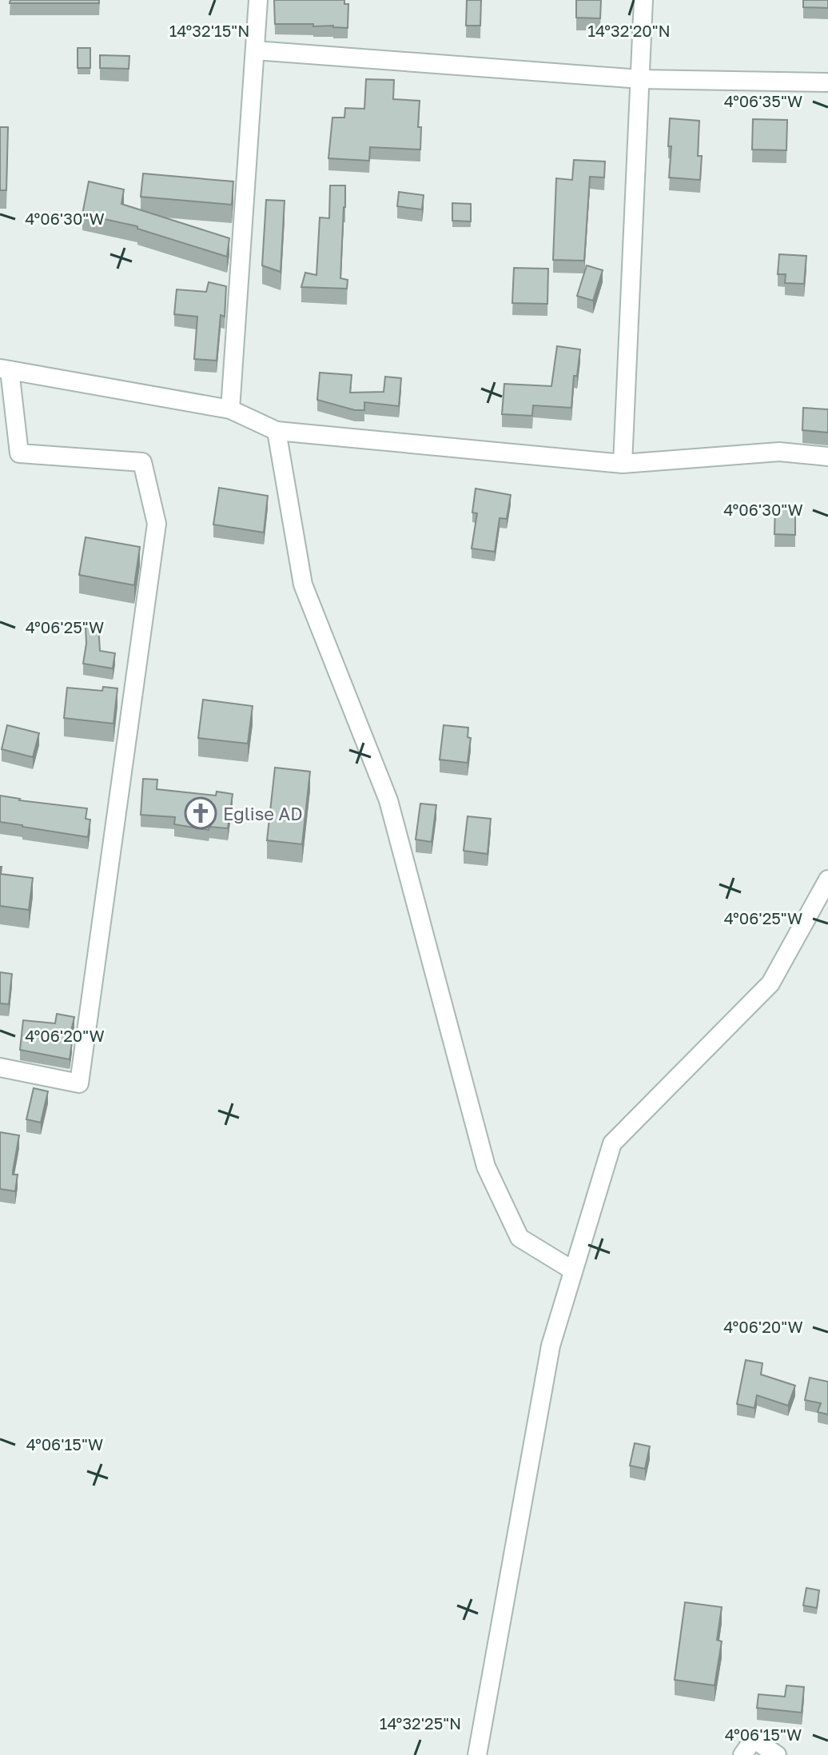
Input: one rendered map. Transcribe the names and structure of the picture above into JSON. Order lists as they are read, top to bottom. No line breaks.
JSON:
{"places":{"church":["Eglise AD"]},"coordinates":["14°32'15\"N","14°32'20\"N","4°06'35\"W","4°06'30\"W","4°06'25\"W","4°06'20\"W","4°06'15\"W","14°32'25\"N"]}
